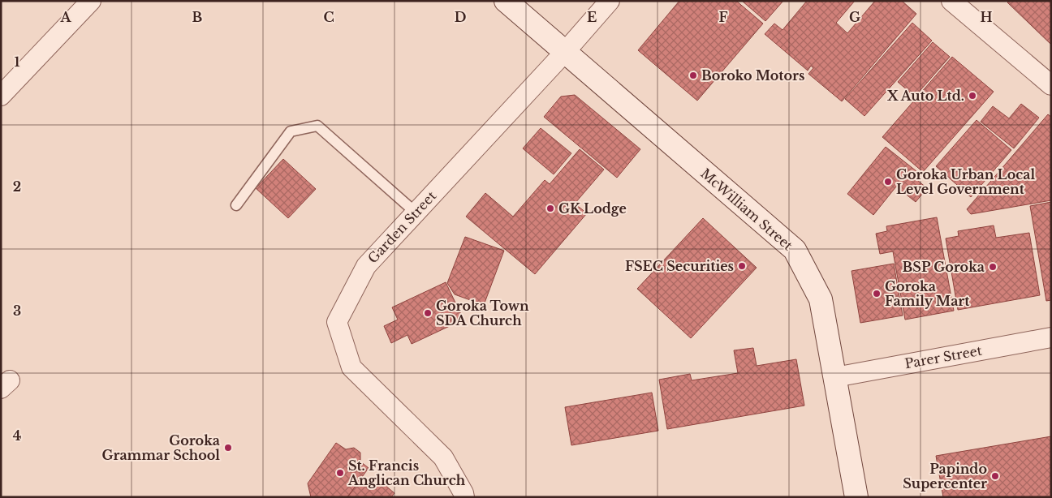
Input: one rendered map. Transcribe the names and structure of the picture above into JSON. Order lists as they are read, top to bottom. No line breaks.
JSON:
{"streets":{"street":["McWilliam Street","Garden Street","Parer Street"]},"crossings":[["McWilliam Street","Garden Street"],["McWilliam Street","Parer Street"]],"places":["Boroko Motors","X Auto Ltd.","Goroka Urban Local Level Government","GK Lodge","FSEC Securities","BSP Goroka","Goroka Family Mart","Goroka Town SDA Church","Goroka Grammar School","St. Francis Anglican Church","Papindo Supercenter"],"grid":{"columns":["A","B","C","D","E","F","G","H"],"rows":["1","2","3","4"]}}
